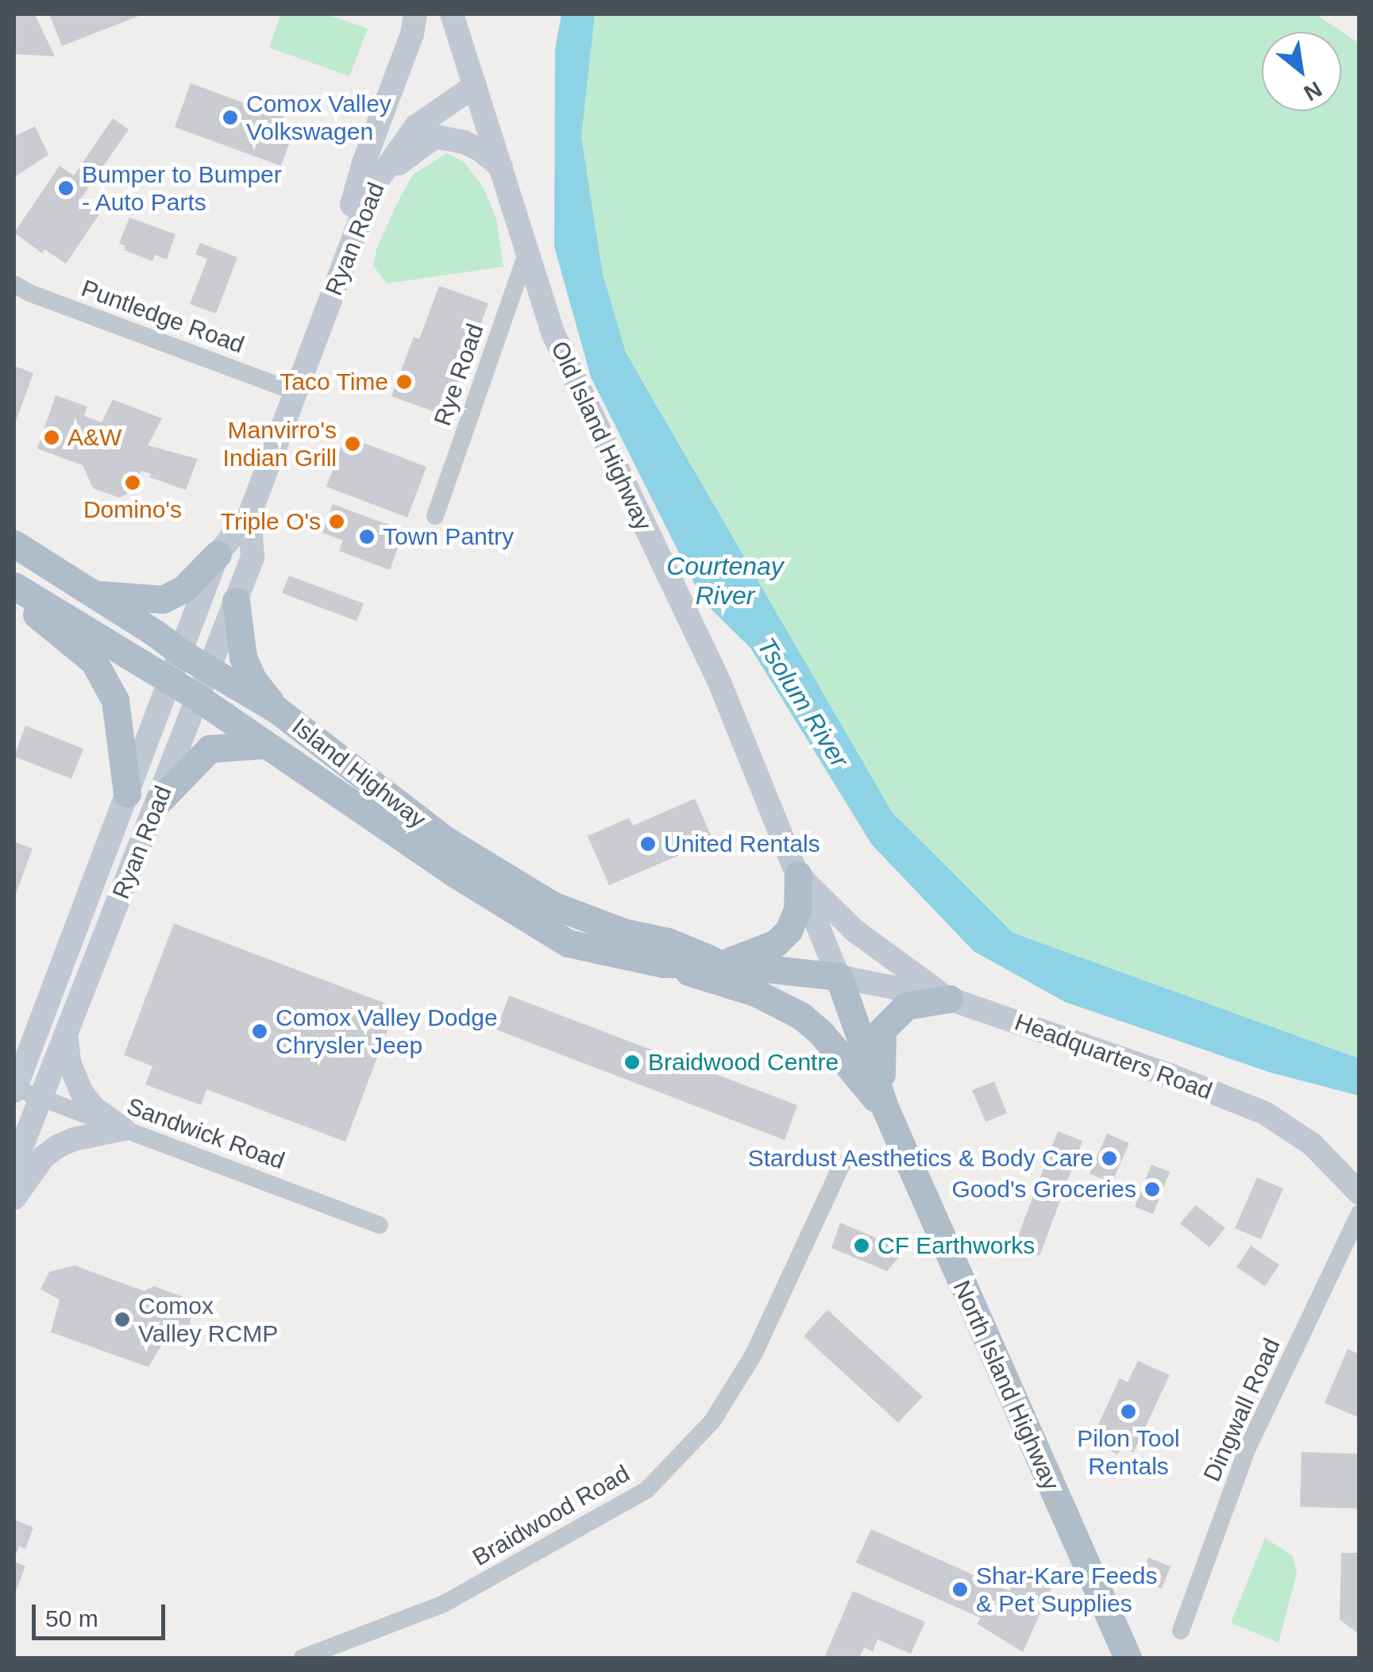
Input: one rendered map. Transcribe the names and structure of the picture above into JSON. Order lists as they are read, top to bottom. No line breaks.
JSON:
{"streets":{"main road":["Ryan Road","Old Island Highway","Island Highway","Headquarters Road","North Island Highway"],"street":["Puntledge Road","Rye Road","Sandwick Road","Dingwall Road","Braidwood Road"]},"crossings":[["Ryan Road","Puntledge Road"],["Ryan Road","Old Island Highway"],["Ryan Road","Island Highway"],["Ryan Road","Sandwick Road"],["Rye Road","Old Island Highway"],["Old Island Highway","Island Highway"],["Old Island Highway","Headquarters Road"],["Old Island Highway","North Island Highway"],["Island Highway","Headquarters Road"],["Island Highway","North Island Highway"],["Headquarters Road","North Island Highway"]],"water":["Courtenay River","Tsolum River"],"places":["Comox Valley Volkswagen","Bumper to Bumper - Auto Parts","Taco Time","A&W","Manvirro's Indian Grill","Domino's","Triple O's","Town Pantry","United Rentals","Comox Valley Dodge Chrysler Jeep","Braidwood Centre","Stardust Aesthetics & Body Care","Good's Groceries","CF Earthworks","Comox Valley RCMP","Pilon Tool Rentals","Shar-Kare Feeds & Pet Supplies"],"scale_bar":"50 m","north":"bottom right"}
